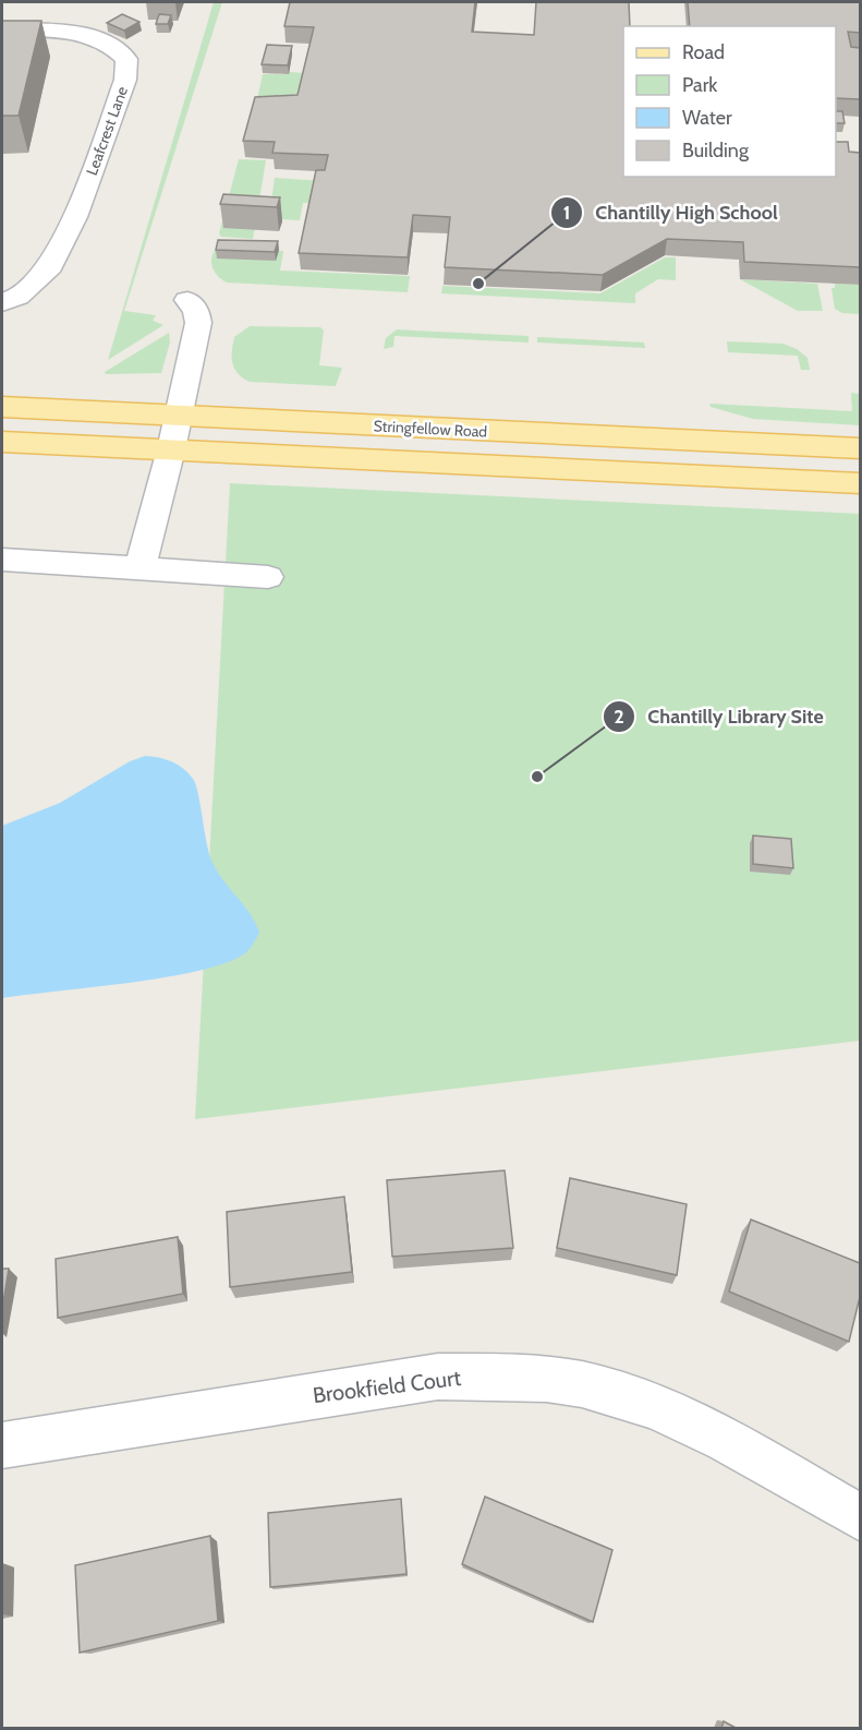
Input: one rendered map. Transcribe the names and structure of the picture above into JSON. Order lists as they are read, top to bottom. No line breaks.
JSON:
{"streets":{"main road":["Stringfellow Road"],"street":["Leafcrest Lane","Brookfield Court"]},"places":["Chantilly High School","Chantilly Library Site"],"legend":["Road","Park","Water","Building"]}
